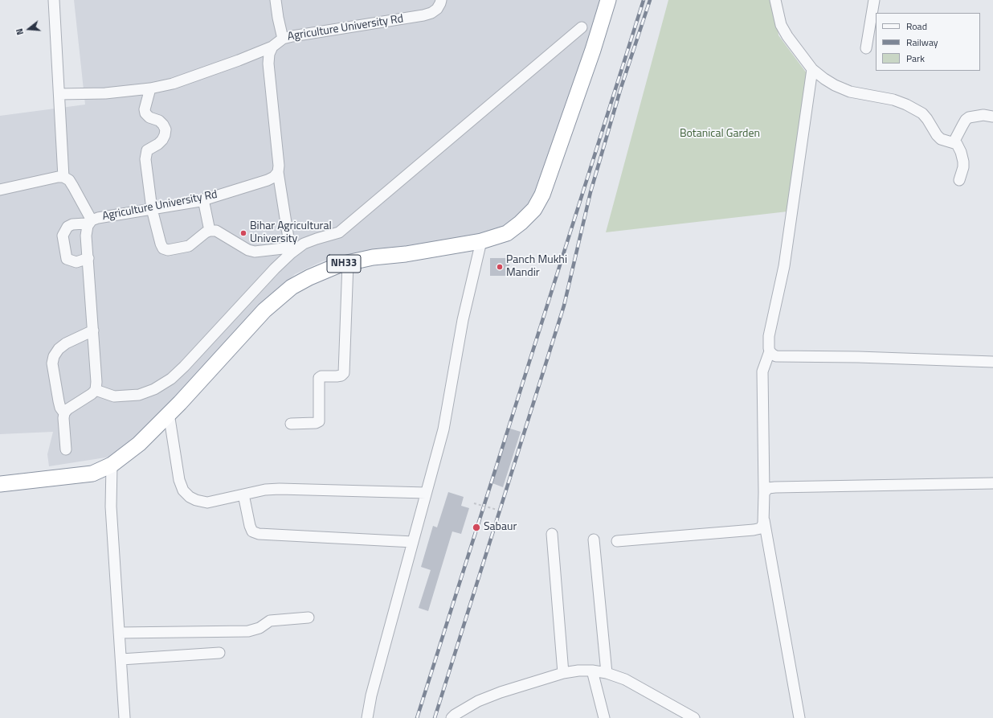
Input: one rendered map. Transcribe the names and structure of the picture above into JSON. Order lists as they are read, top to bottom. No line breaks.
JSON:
{"streets":{"highway":["NH33"],"street":["Agriculture University Rd"]},"parks":["Botanical Garden"],"places":["Bihar Agricultural University","Panch Mukhi Mandir","Sabaur"],"legend":["Road","Railway","Park"],"north":"left"}
